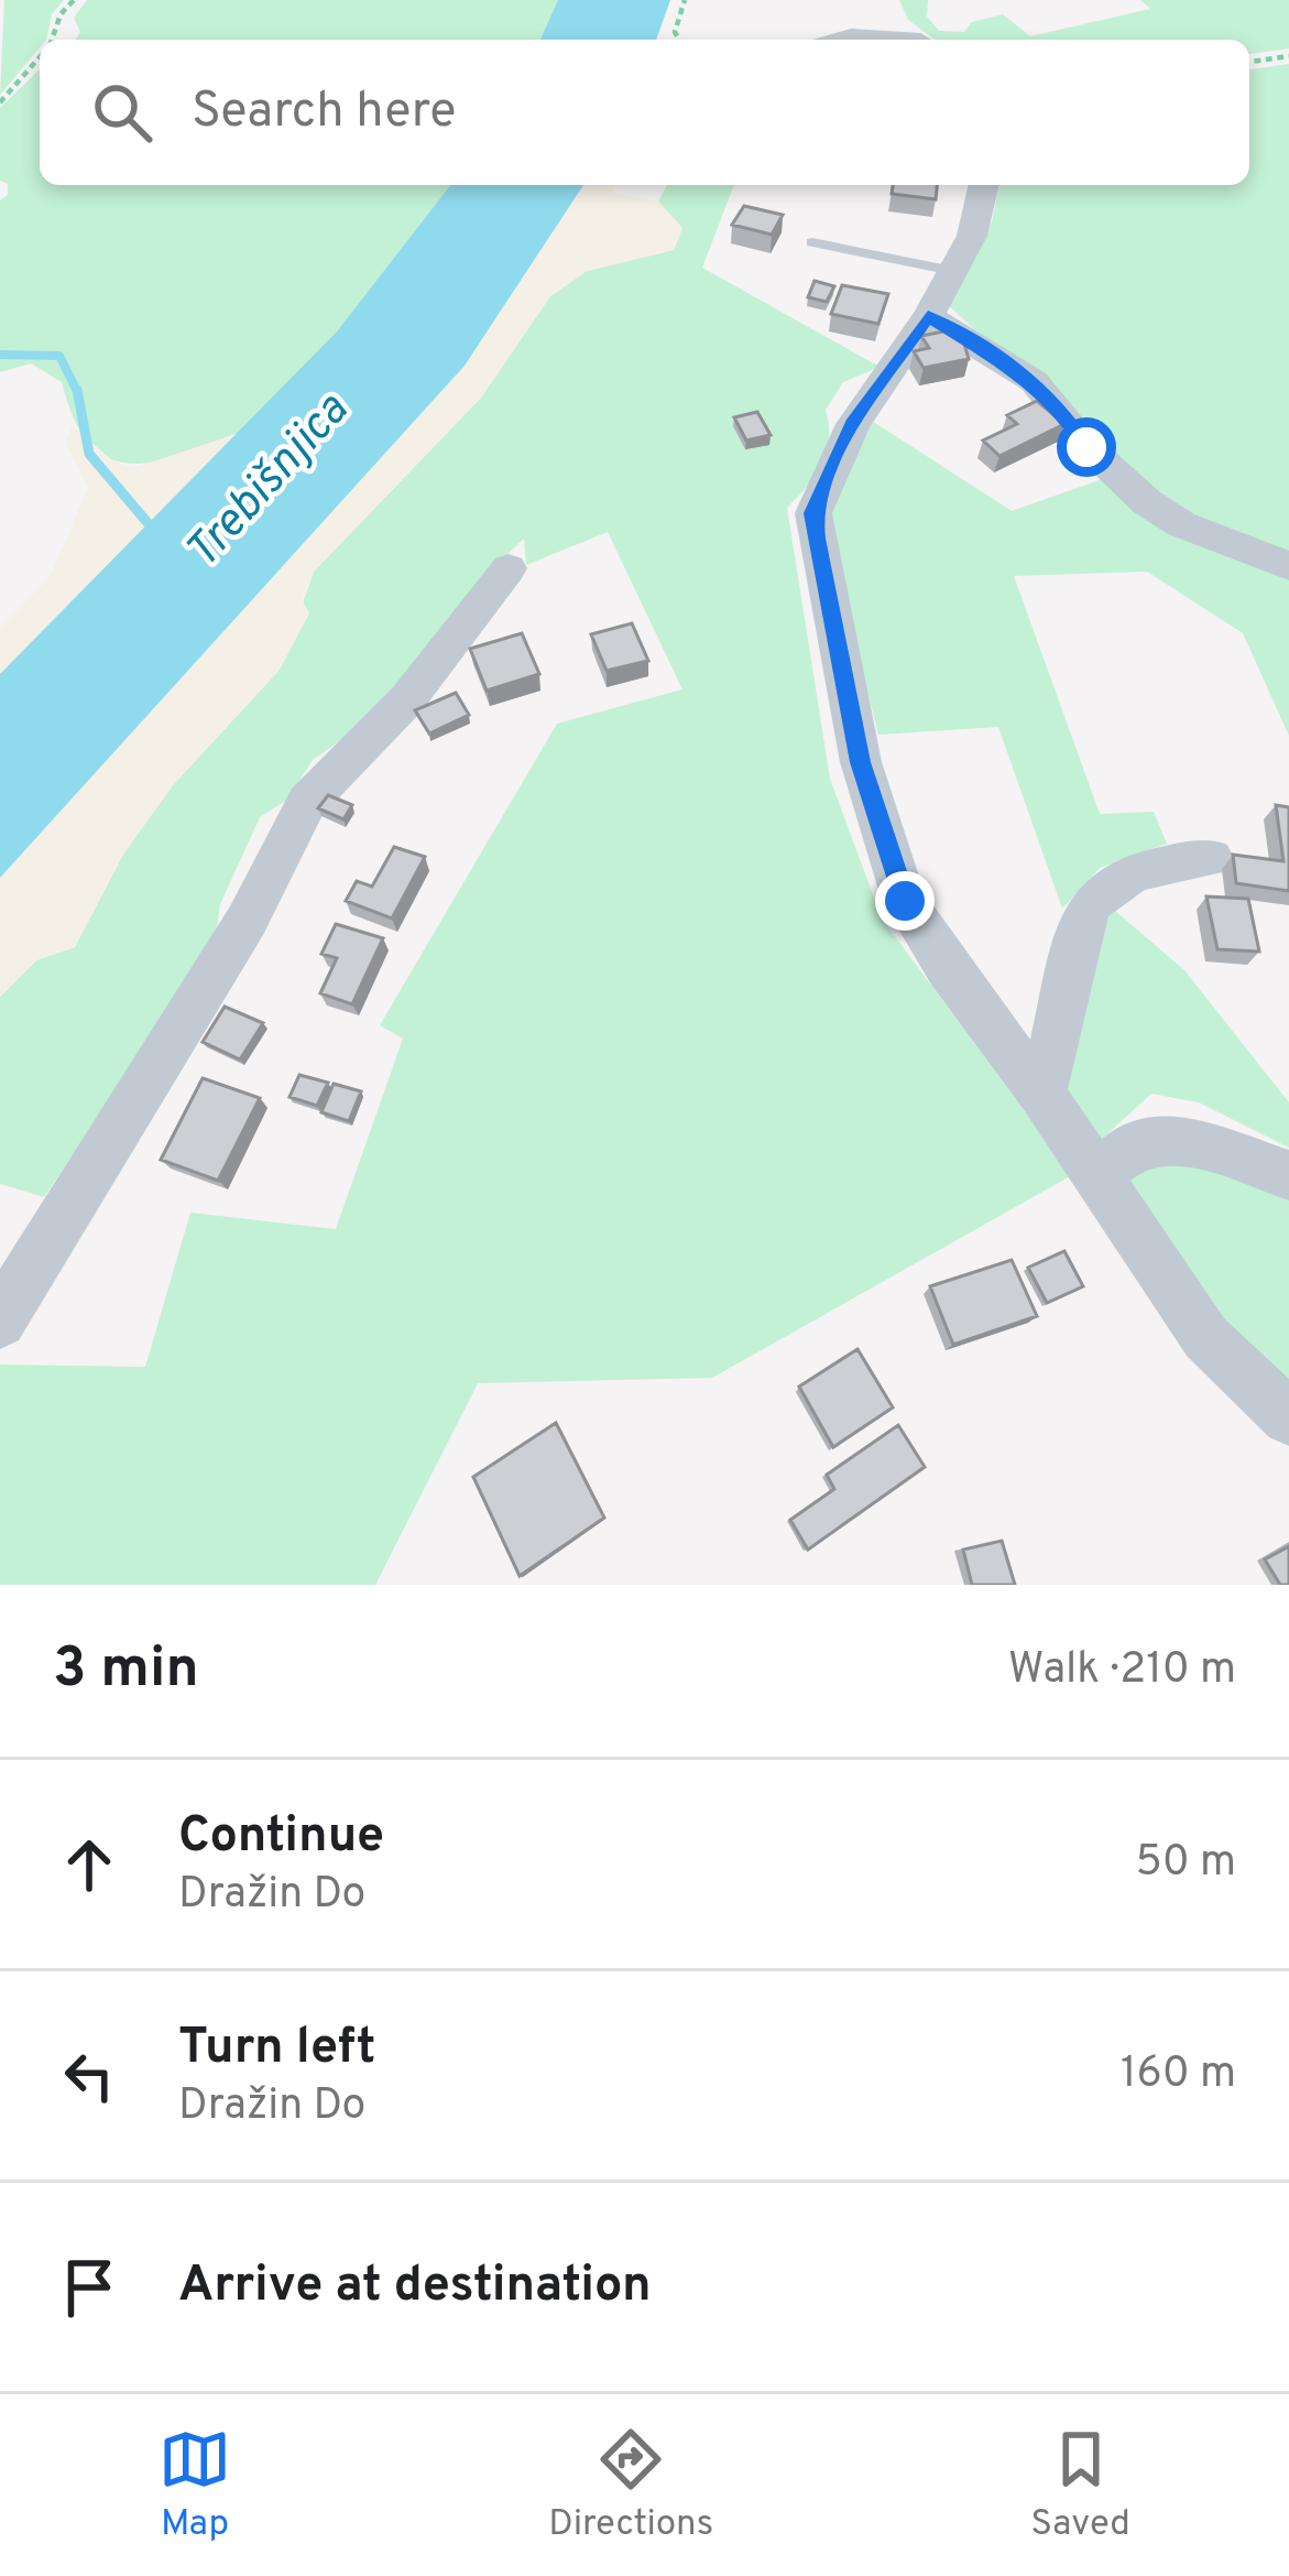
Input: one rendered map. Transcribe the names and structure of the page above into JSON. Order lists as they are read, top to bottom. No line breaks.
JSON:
{"water":["Trebišnjica"],"page":{"search":"Search here","heading":["3 min","Walk · 210 m"],"list":[["Continue","Dražin Do","50 m"],["Turn left","Dražin Do","160 m"],"Arrive at destination"],"nav":["Map","Directions","Saved"]}}
